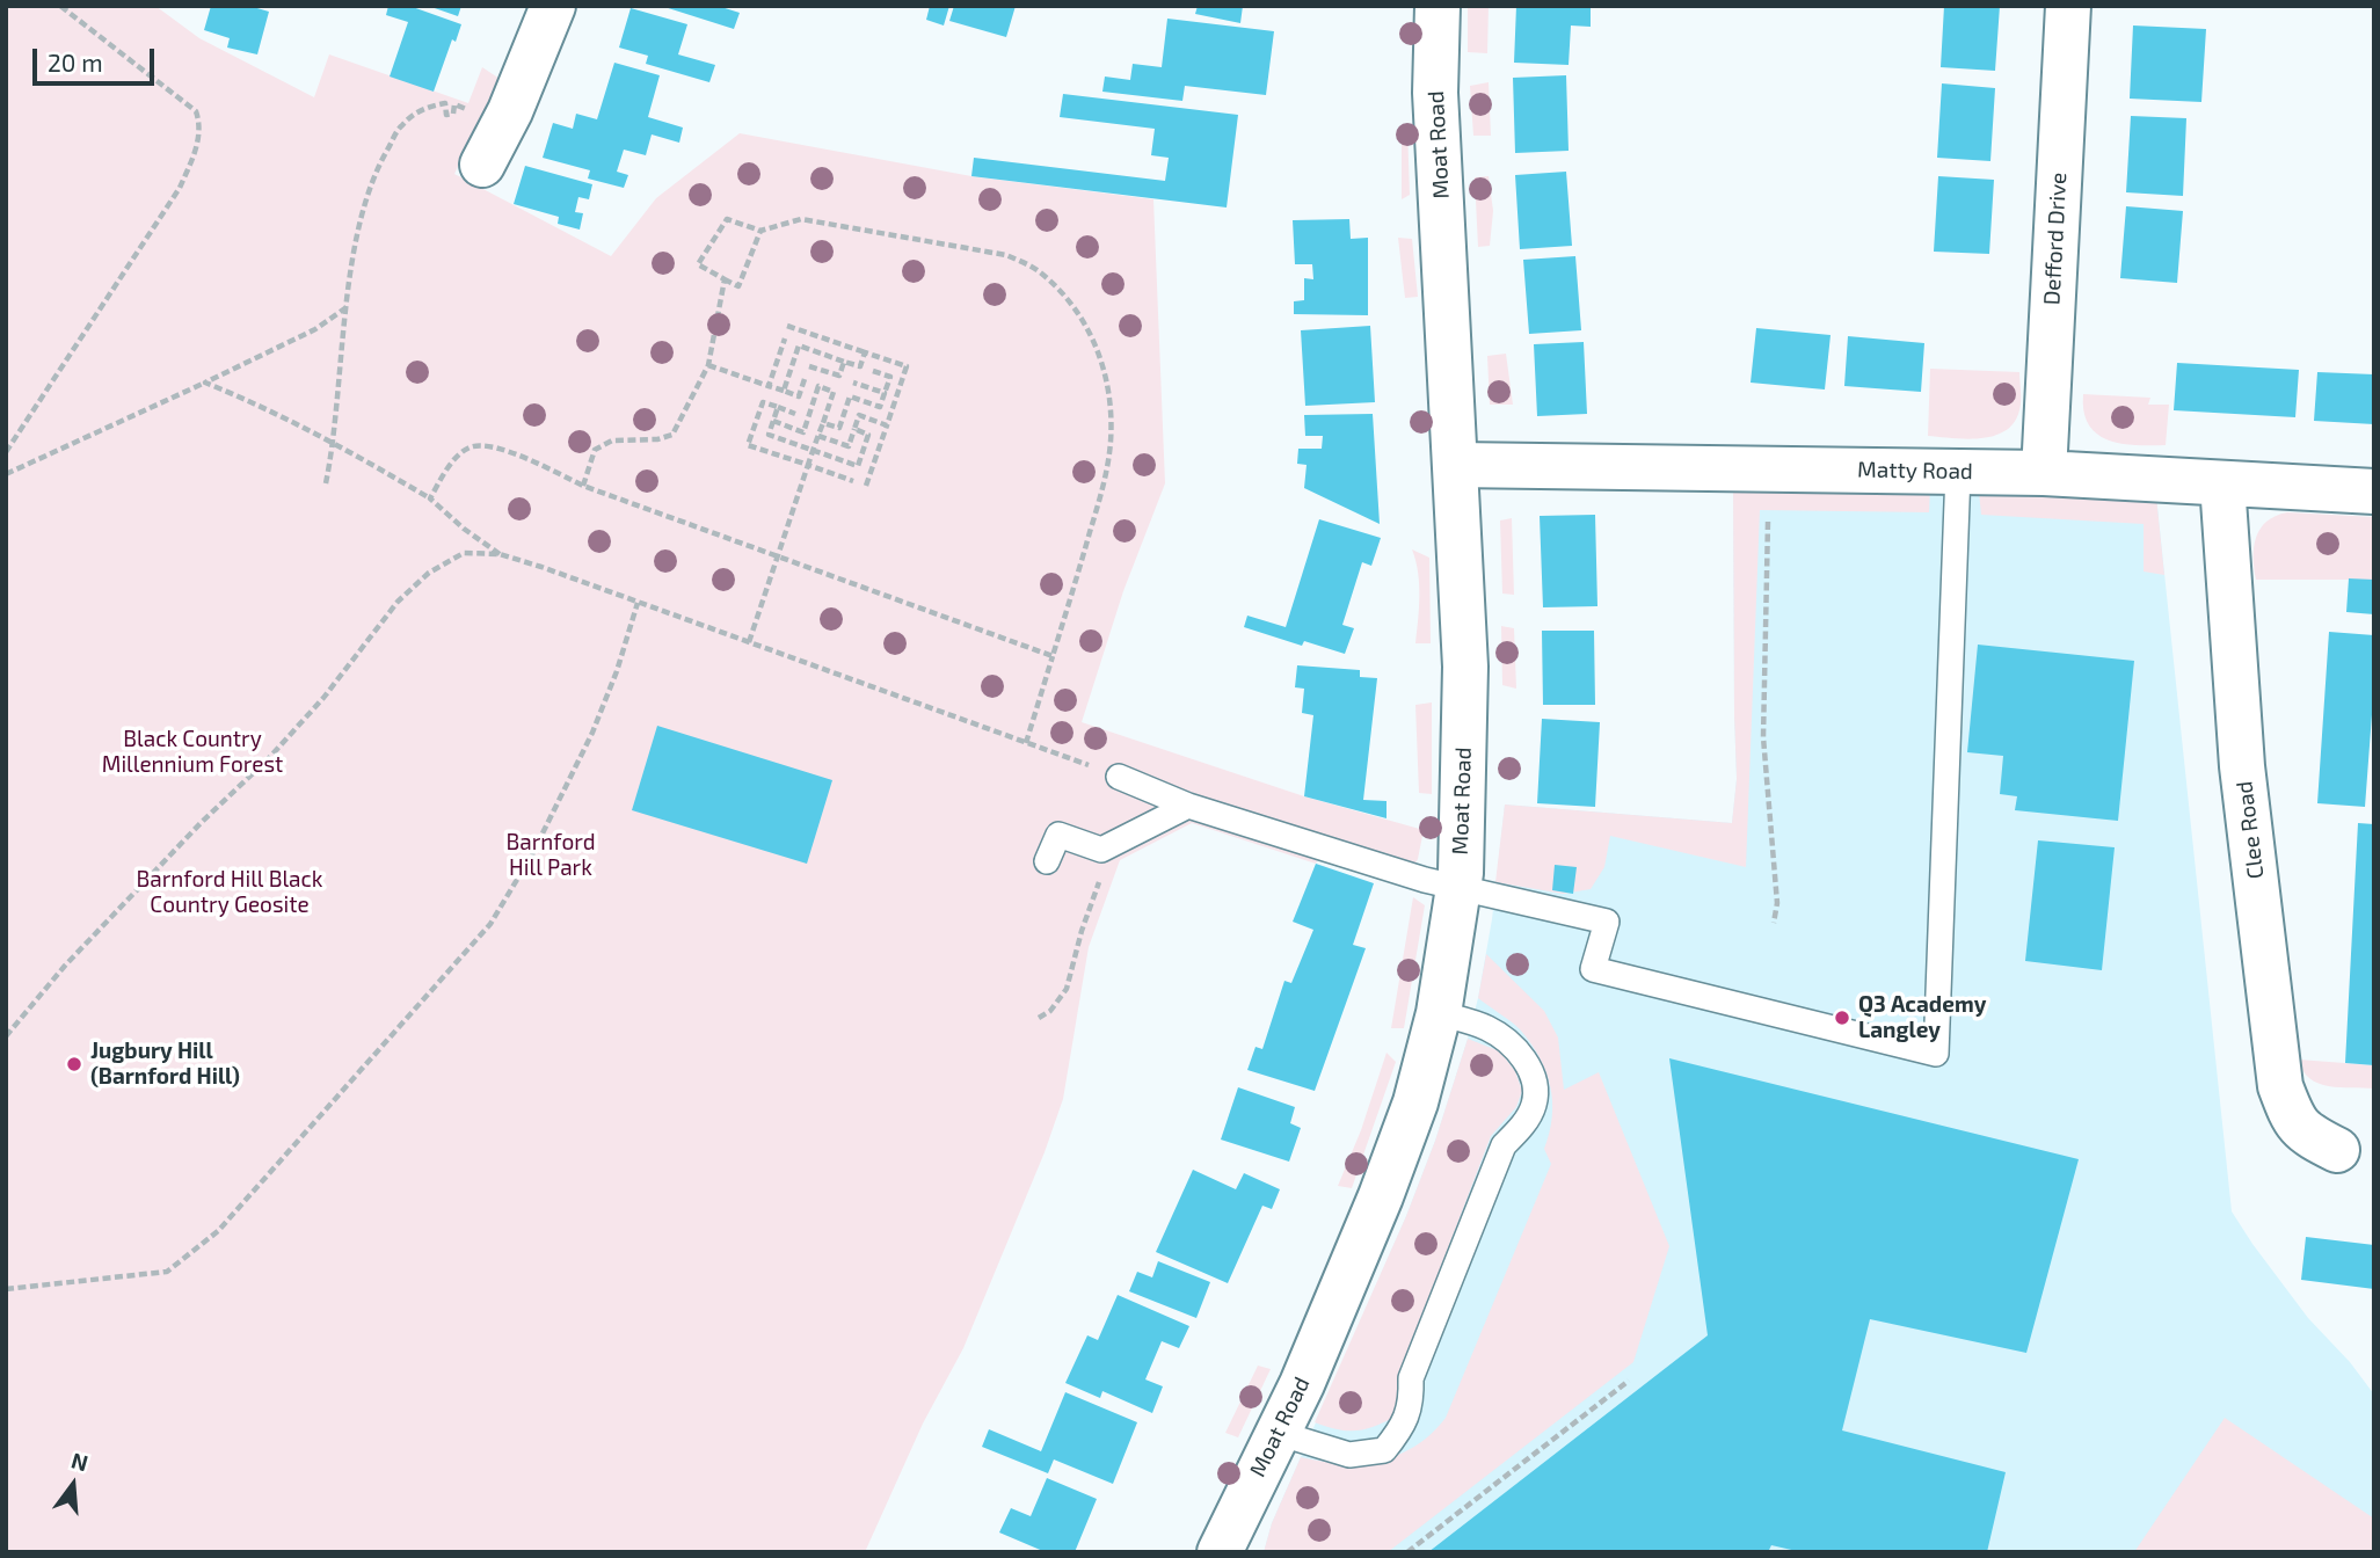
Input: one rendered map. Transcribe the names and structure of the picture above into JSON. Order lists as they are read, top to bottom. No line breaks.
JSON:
{"streets":{"street":["Moat Road","Defford Drive","Matty Road","Clee Road"]},"crossings":[["Moat Road","Matty Road"],["Defford Drive","Matty Road"],["Matty Road","Clee Road"]],"parks":["Black Country Millennium Forest","Barnford Hill Park","Barnford Hill Black Country Geosite"],"places":["Q3 Academy Langley","Jugbury Hill (Barnford Hill)"],"scale_bar":"20 m","north":"top"}
